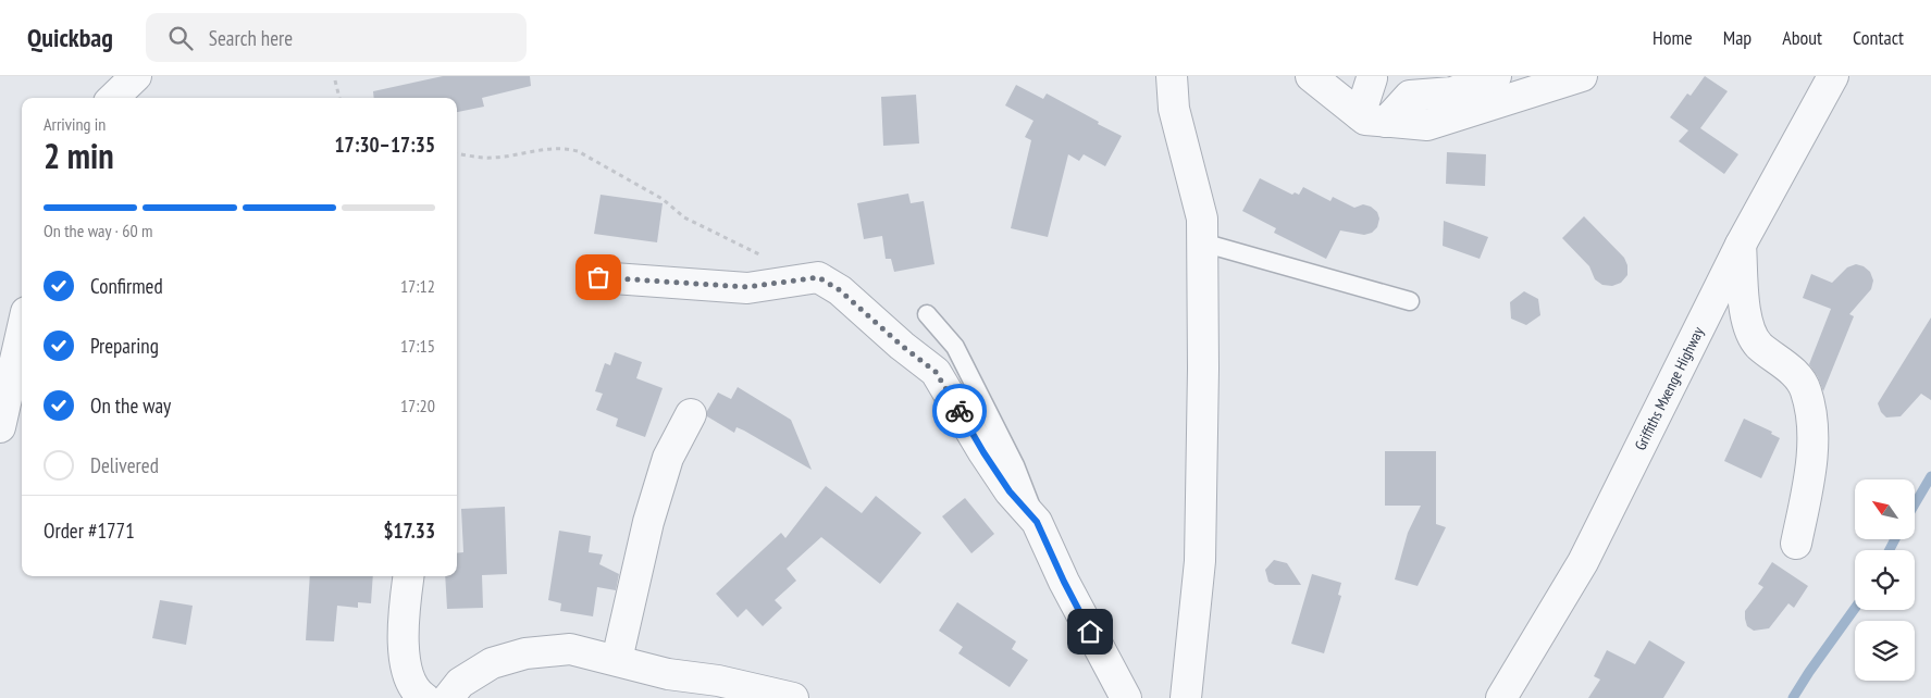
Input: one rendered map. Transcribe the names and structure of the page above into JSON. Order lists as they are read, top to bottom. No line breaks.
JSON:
{"streets":{"street":["Griffiths Mxenge Highway"]},"north":"top left","page":{"header":"Quickbag","search":"Search here","nav":["Home","Map","About","Contact"],"heading":["2 min","Arriving in","17:30–17:35"],"panel":["Order #1771","$17.33"],"bar":"On the way · 60 m","list":[["Confirmed","17:12"],["Preparing","17:15"],["On the way","17:20"],"Delivered"]}}
